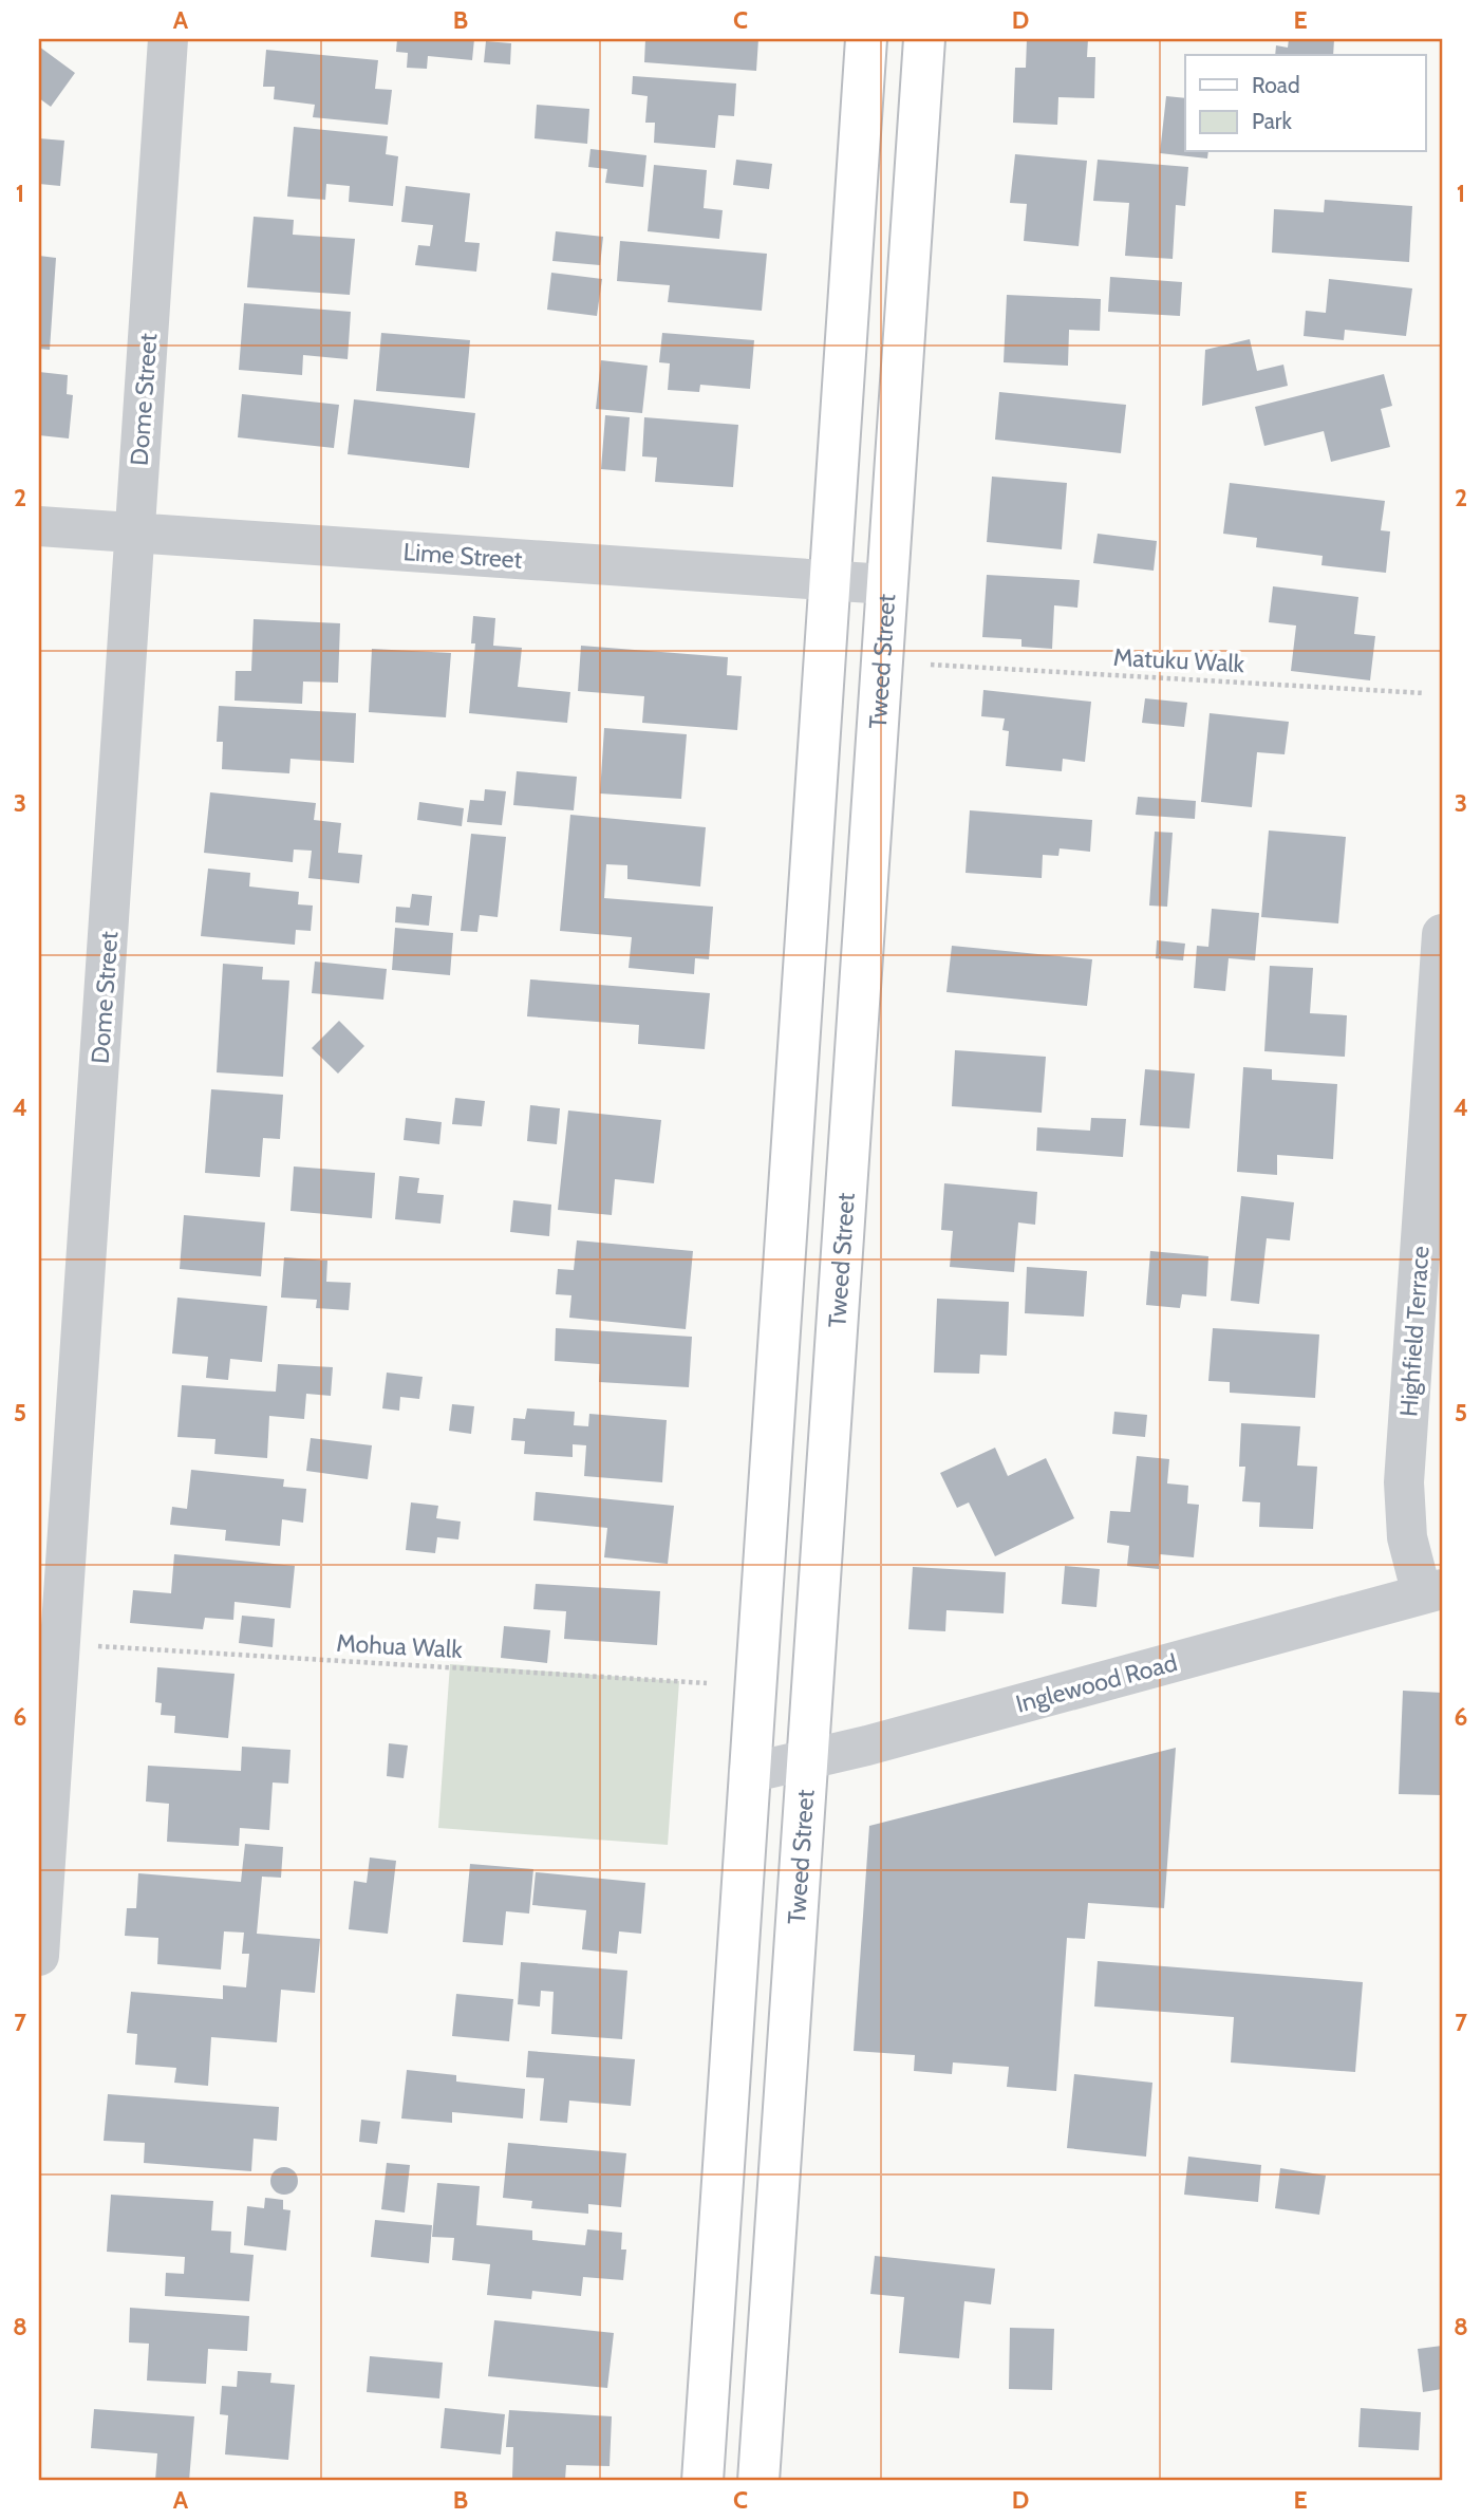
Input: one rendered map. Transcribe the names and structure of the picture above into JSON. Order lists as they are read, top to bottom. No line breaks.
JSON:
{"streets":{"main road":["Tweed Street"],"street":["Dome Street","Lime Street","Highfield Terrace","Inglewood Road"],"path":["Matuku Walk","Mohua Walk"]},"crossings":[["Dome Street","Lime Street"],["Lime Street","Tweed Street"],["Tweed Street","Inglewood Road"],["Highfield Terrace","Inglewood Road"]],"legend":["Road","Park"],"grid":{"columns":["A","B","C","D","E"],"rows":["1","2","3","4","5","6","7","8"]}}
